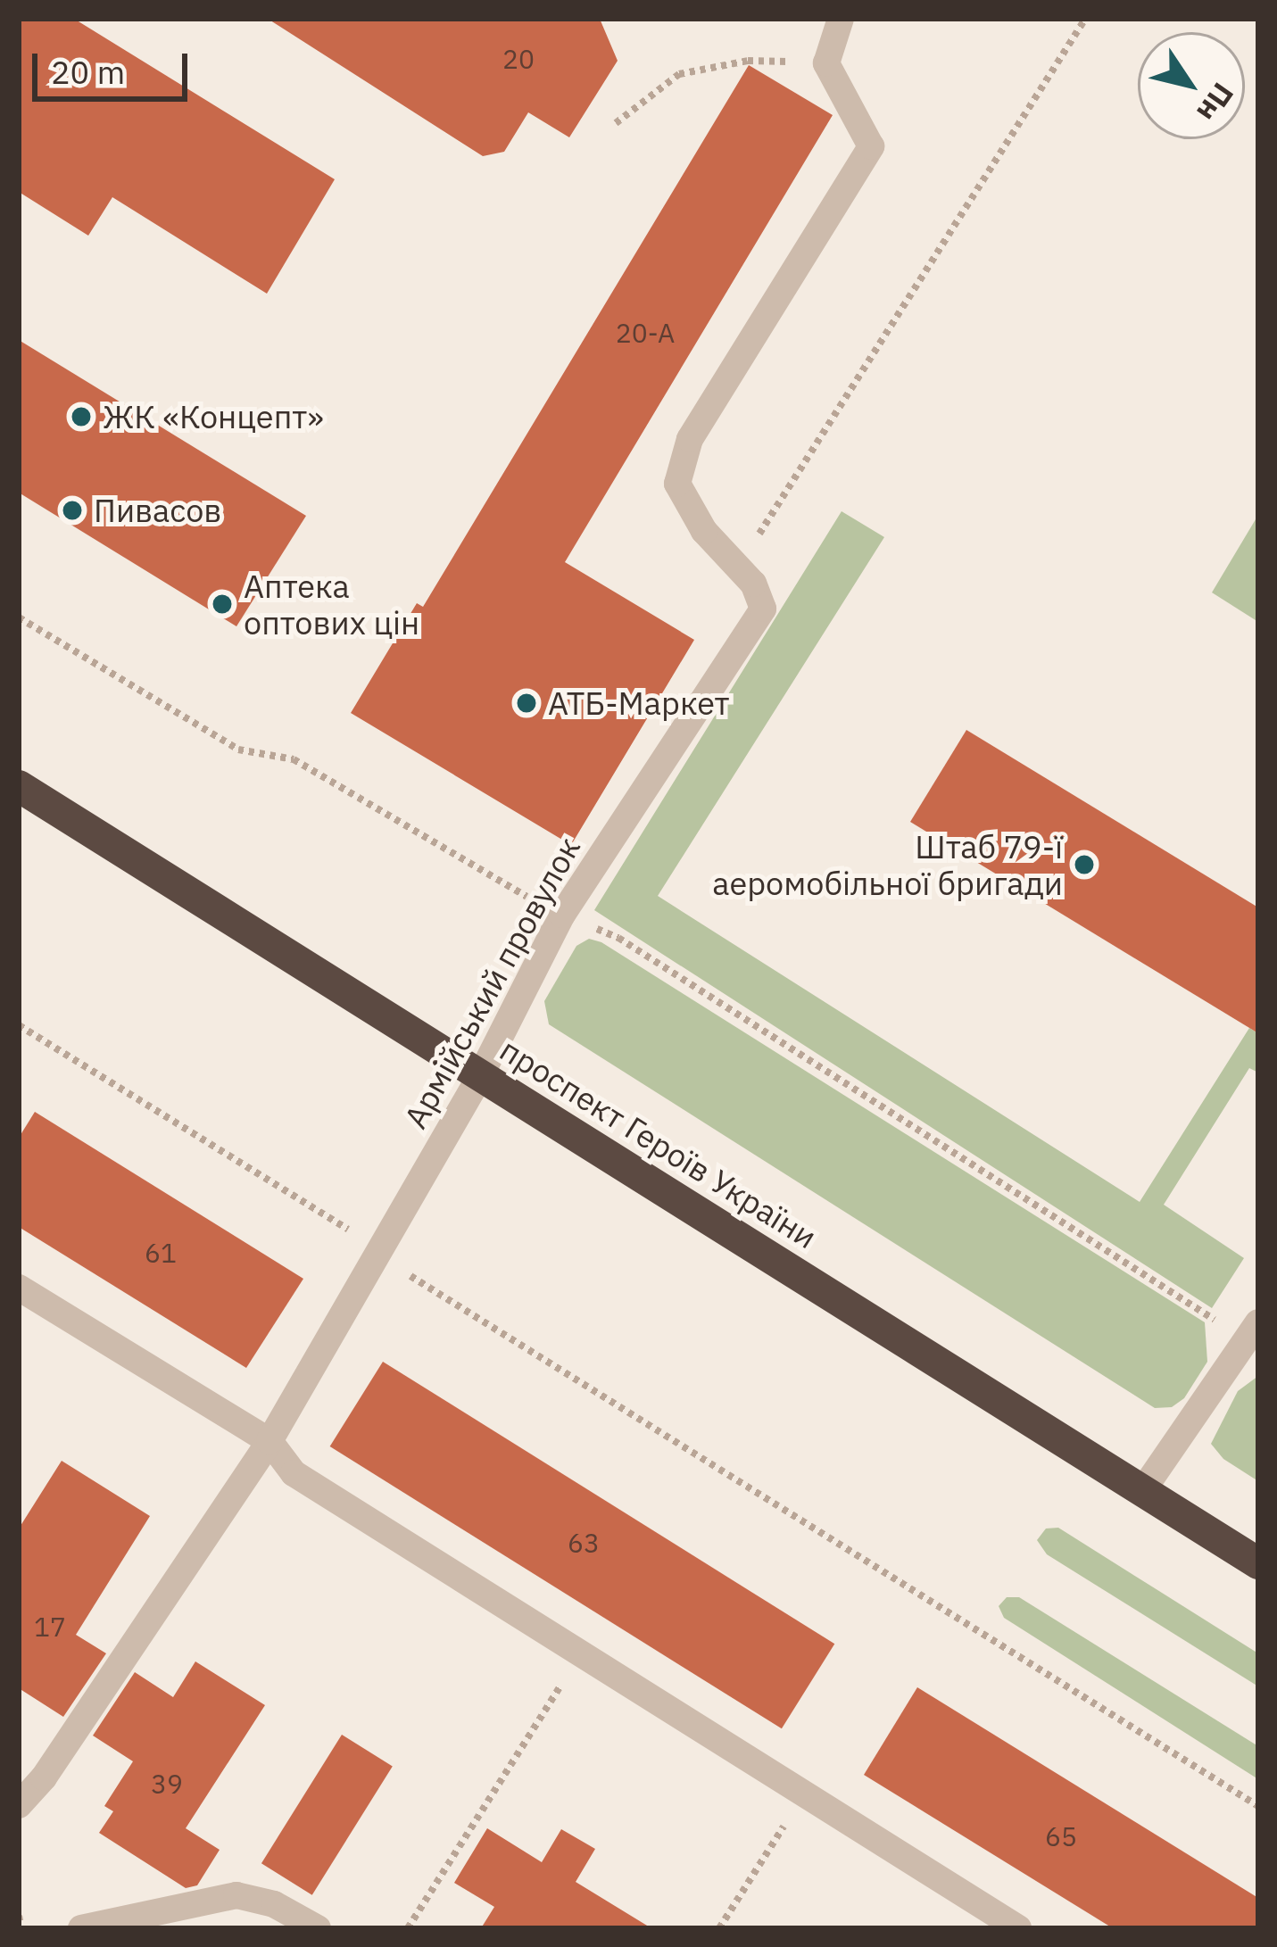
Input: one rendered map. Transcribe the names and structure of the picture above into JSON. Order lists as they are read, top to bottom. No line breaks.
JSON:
{"streets":{"highway":["проспект Героїв України"],"street":["Армійський провулок"]},"crossings":[["Армійський провулок","проспект Героїв України"]],"places":["ЖК «Концепт»","Пивасов","Аптека оптових цін","АТБ-Маркет","Штаб 79-ї аеромобільної бригади"],"house_numbers":["20","20-А","61","63","17","39","65"],"scale_bar":"20 m","north":"bottom right"}
